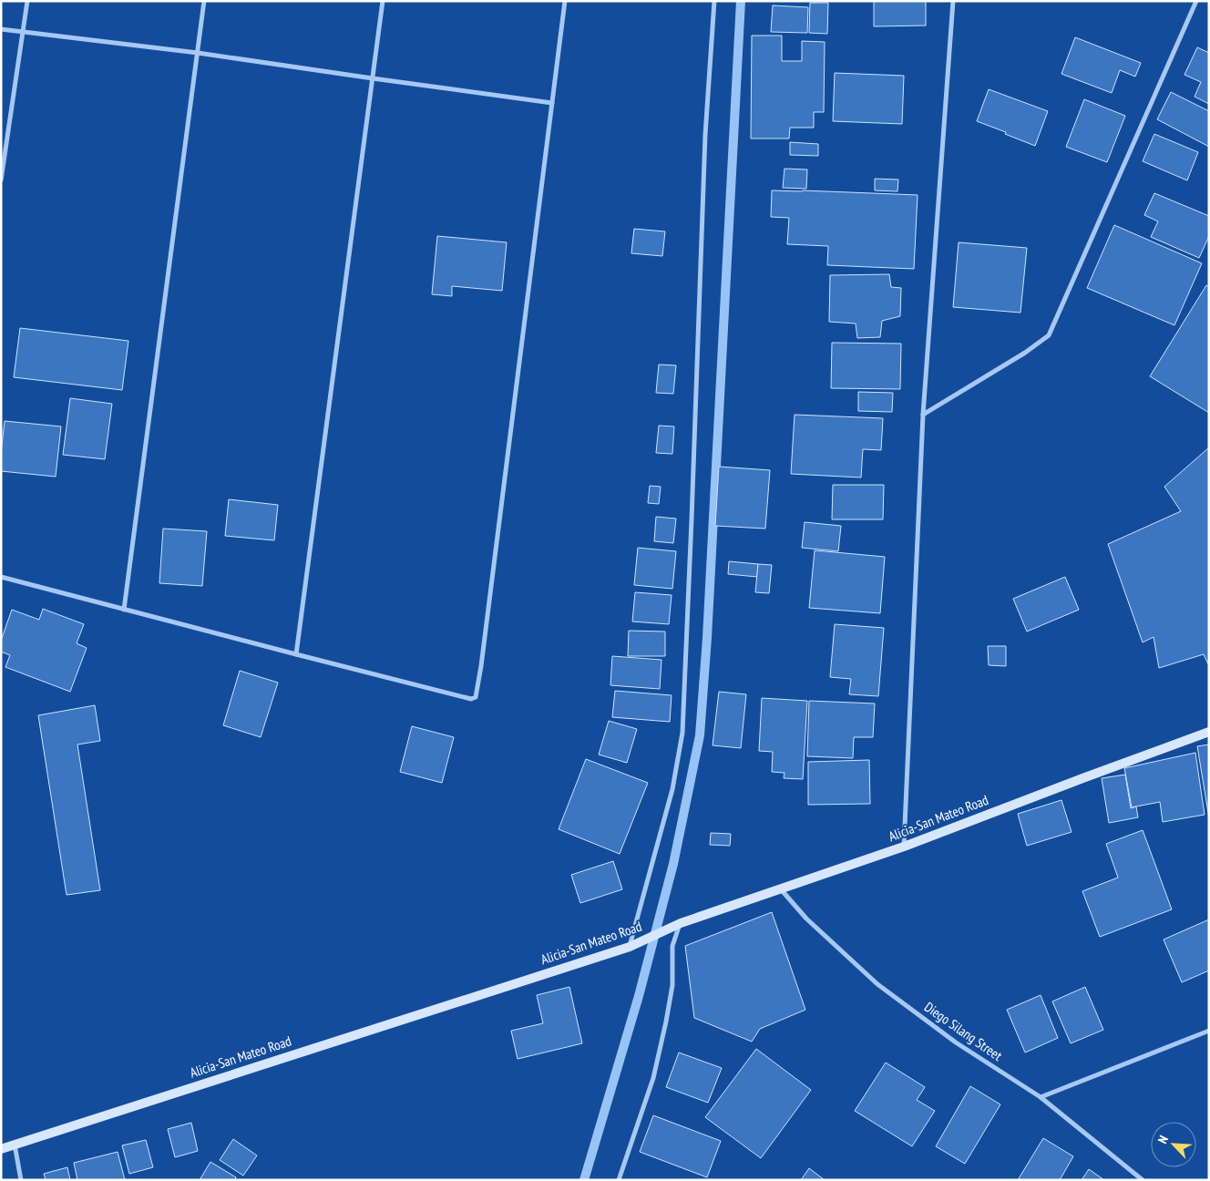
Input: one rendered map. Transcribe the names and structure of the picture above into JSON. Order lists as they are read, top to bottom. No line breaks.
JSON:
{"streets":{"main road":["Alicia-San Mateo Road"],"street":["Diego Silang Street"]},"crossings":[["Alicia-San Mateo Road","Diego Silang Street"]],"north":"top left"}
